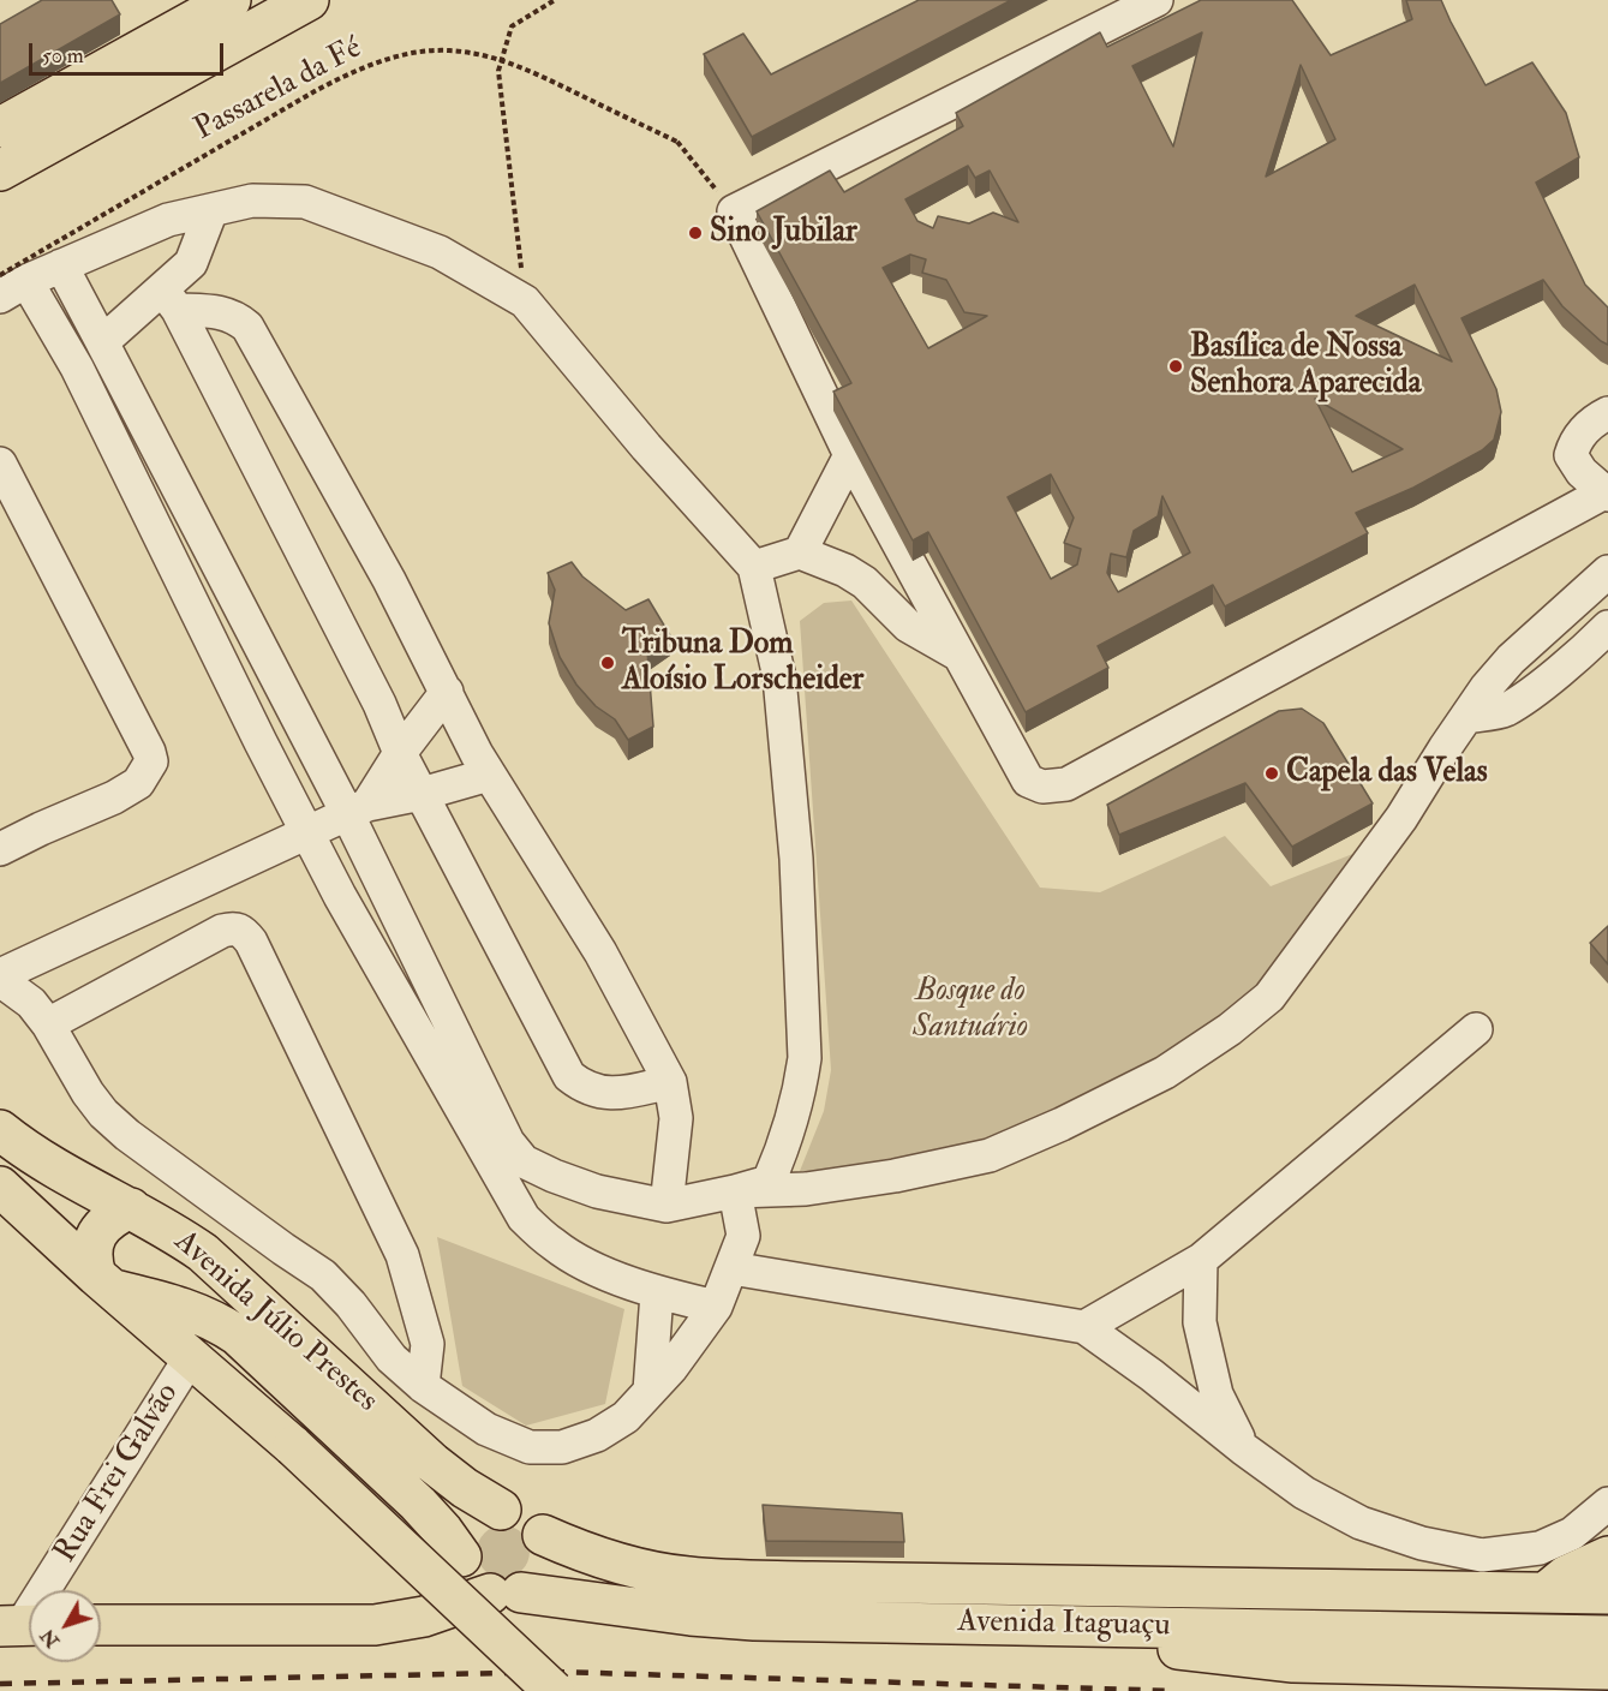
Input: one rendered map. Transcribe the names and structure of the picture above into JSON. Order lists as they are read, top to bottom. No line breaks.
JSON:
{"streets":{"main road":["Avenida Júlio Prestes","Avenida Itaguaçu"],"street":["Rua Frei Galvão"],"path":["Passarela da Fé"]},"crossings":[["Avenida Júlio Prestes","Rua Frei Galvão"],["Avenida Júlio Prestes","Avenida Itaguaçu"]],"parks":["Bosque do Santuário"],"places":["Sino Jubilar","Basílica de Nossa Senhora Aparecida","Tribuna Dom Aloísio Lorscheider","Capela das Velas"],"scale_bar":"50 m","north":"bottom left"}
